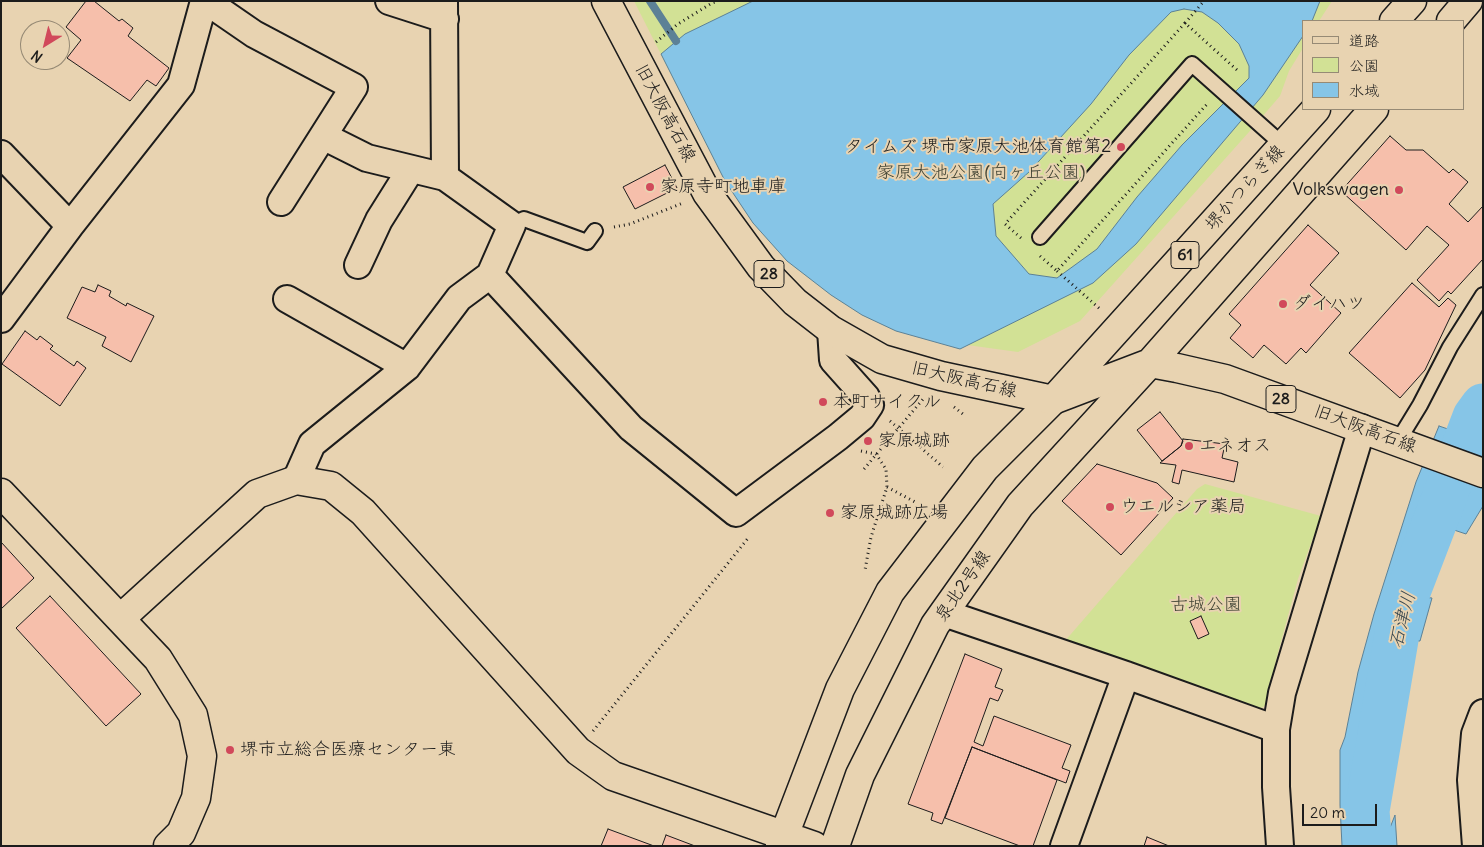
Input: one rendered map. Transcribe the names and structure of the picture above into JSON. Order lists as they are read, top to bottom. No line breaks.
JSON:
{"streets":{"street":["旧大阪高石線","堺かつらぎ線","61","28","泉北2号線"]},"crossings":[["旧大阪高石線","堺かつらぎ線"],["旧大阪高石線","61"],["旧大阪高石線","泉北2号線"],["61","泉北2号線"]],"water":["石津川"],"parks":["家原大池公園(向ヶ丘公園)","古城公園"],"places":["タイムズ 堺市家原大池体育館第2","家原寺町地車庫","Volkswagen","ダイハツ","本町サイクル","家原城跡","エネオス","ウエルシア薬局","家原城跡広場","堺市立総合医療センター東"],"legend":["道路","公園","水域"],"scale_bar":"20 m","north":"bottom left"}
